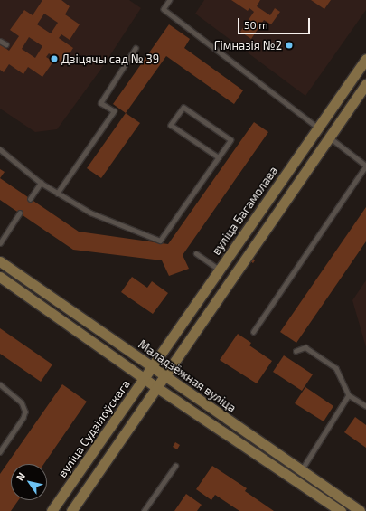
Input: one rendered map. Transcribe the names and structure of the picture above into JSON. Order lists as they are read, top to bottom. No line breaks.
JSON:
{"streets":{"main road":["вуліца Багамолава","Маладзёжная вуліца","вуліца Судзілоўскага"]},"crossings":[["вуліца Багамолава","Маладзёжная вуліца"],["вуліца Багамолава","вуліца Судзілоўскага"]],"places":["Гімназія №2","Дзіцячы сад № 39"],"scale_bar":"50 m","north":"top left"}
